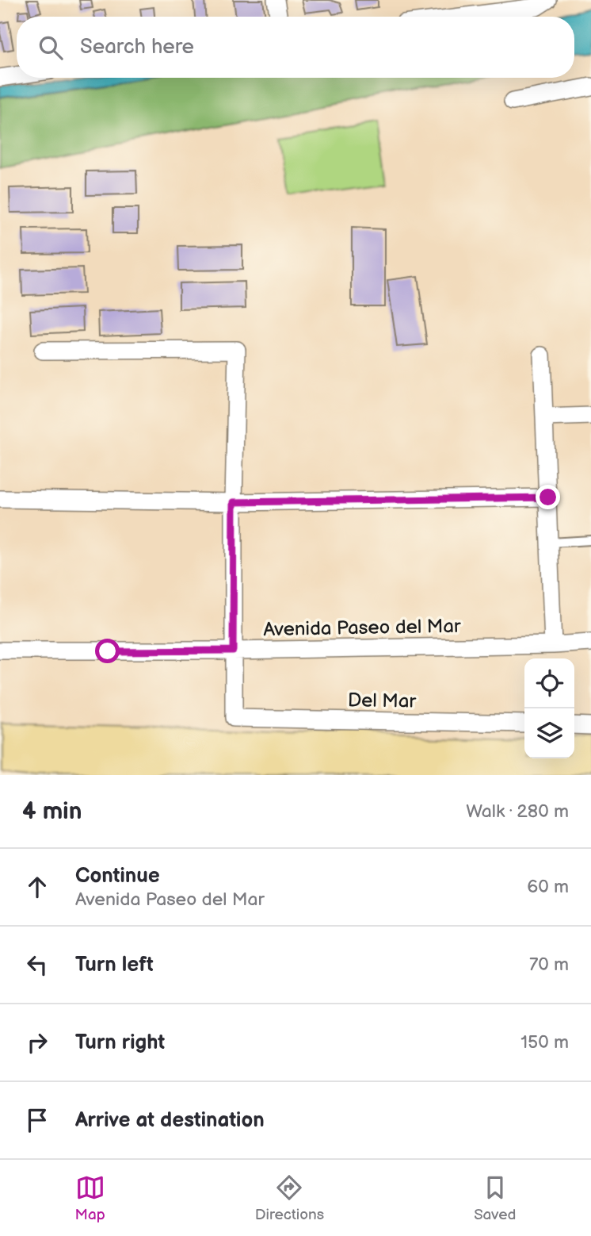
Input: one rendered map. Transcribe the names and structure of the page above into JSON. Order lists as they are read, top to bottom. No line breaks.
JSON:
{"streets":{"street":["Avenida Paseo del Mar","Del Mar"]},"crossings":[["Avenida Paseo del Mar","Del Mar"]],"page":{"search":"Search here","heading":["4 min","Walk · 280 m"],"list":[["Continue","Avenida Paseo del Mar","60 m"],["Turn left","70 m"],["Turn right","150 m"],"Arrive at destination"],"nav":["Map","Directions","Saved"]}}
